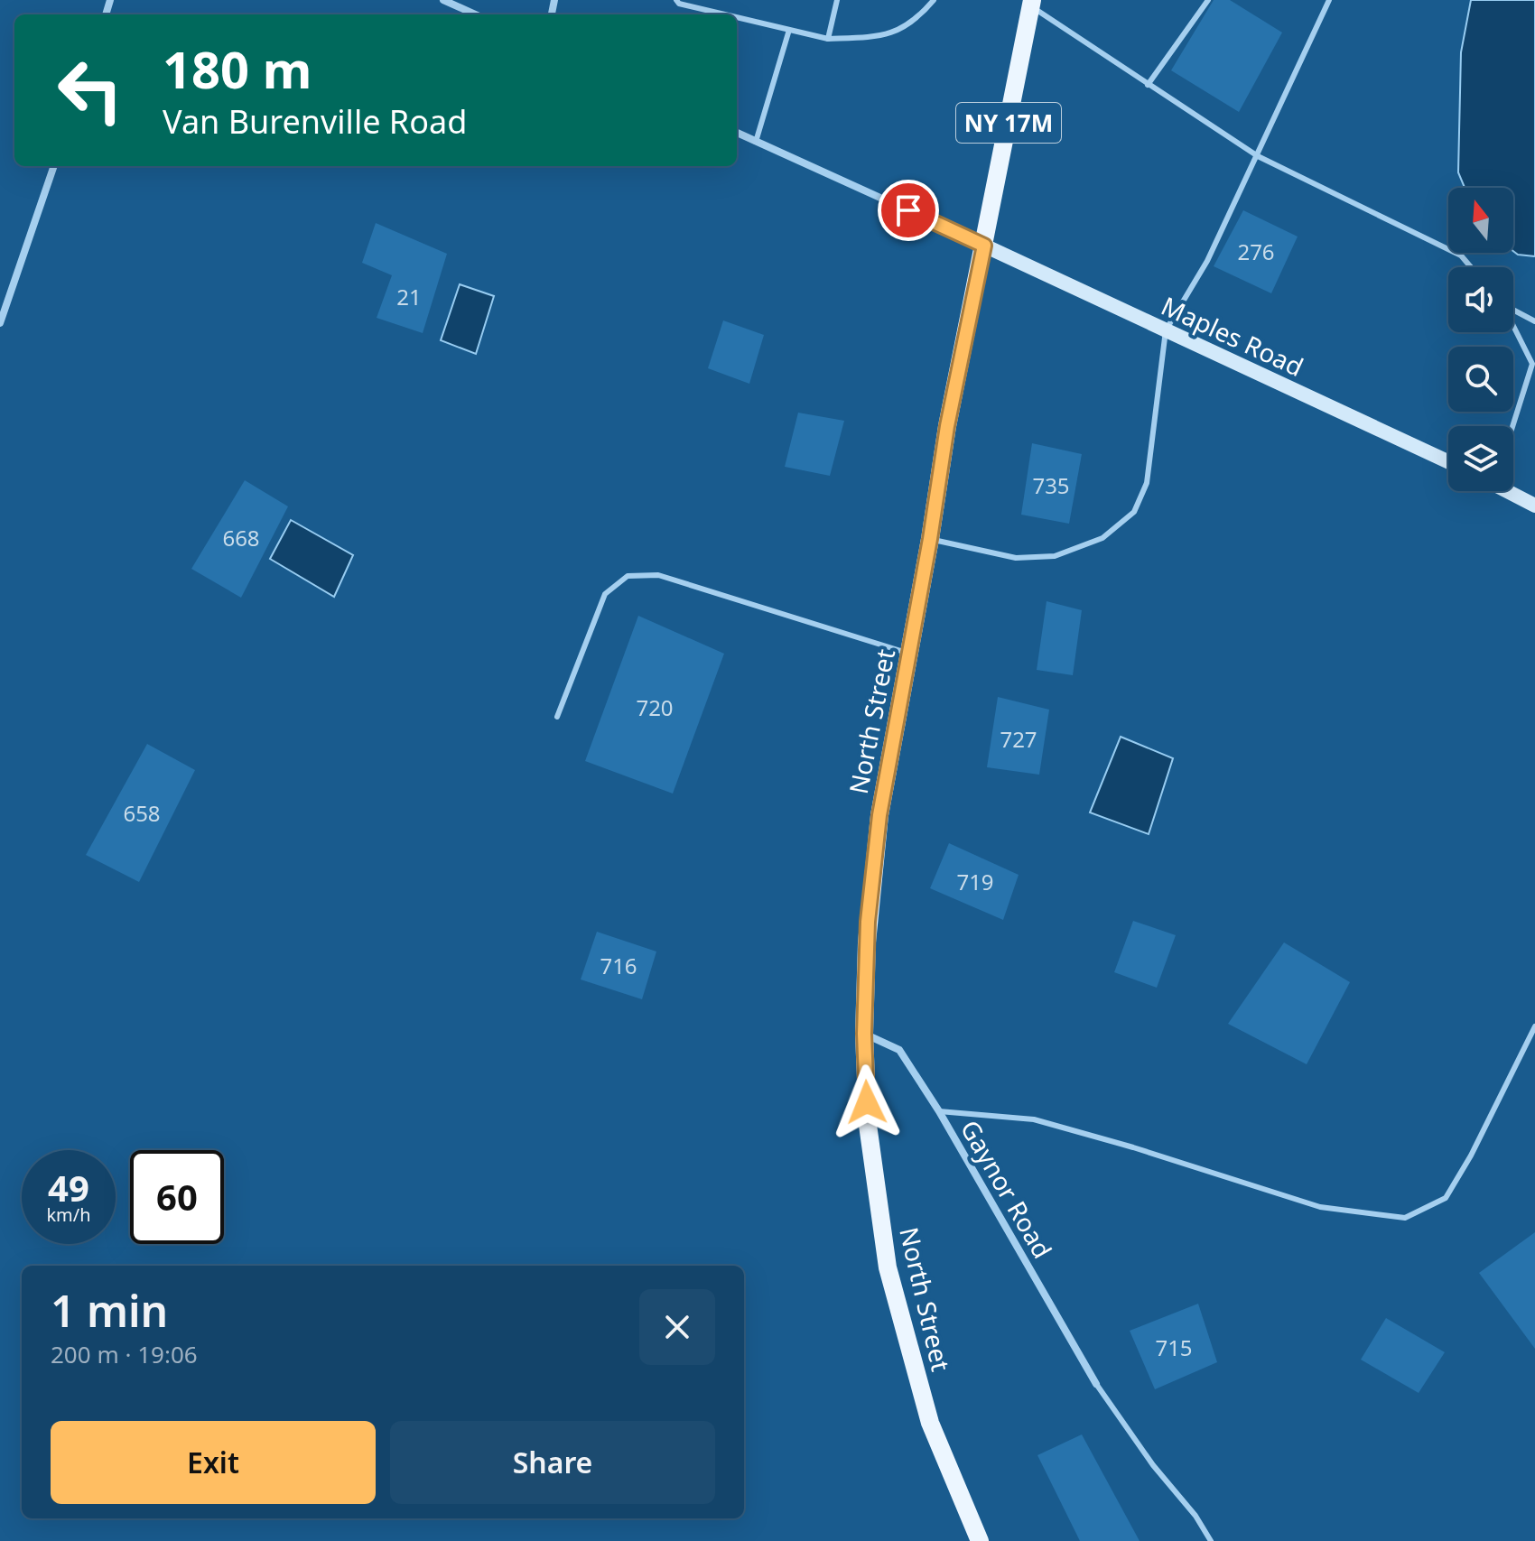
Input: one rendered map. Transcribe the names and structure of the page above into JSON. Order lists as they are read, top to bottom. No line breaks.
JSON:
{"streets":{"main road":["NY 17M","North Street"],"street":["Maples Road","Gaynor Road"]},"crossings":[["NY 17M","Maples Road"],["NY 17M","North Street"],["Maples Road","North Street"],["North Street","Gaynor Road"]],"house_numbers":["276","21","735","668","720","727","658","719","716","715"],"north":"top","page":{"turn":["180 m","Van Burenville Road"],"speed":"49 km/h","limit":"60","heading":["1 min","200 m · 19:06"],"buttons":["Exit","Share"]}}
